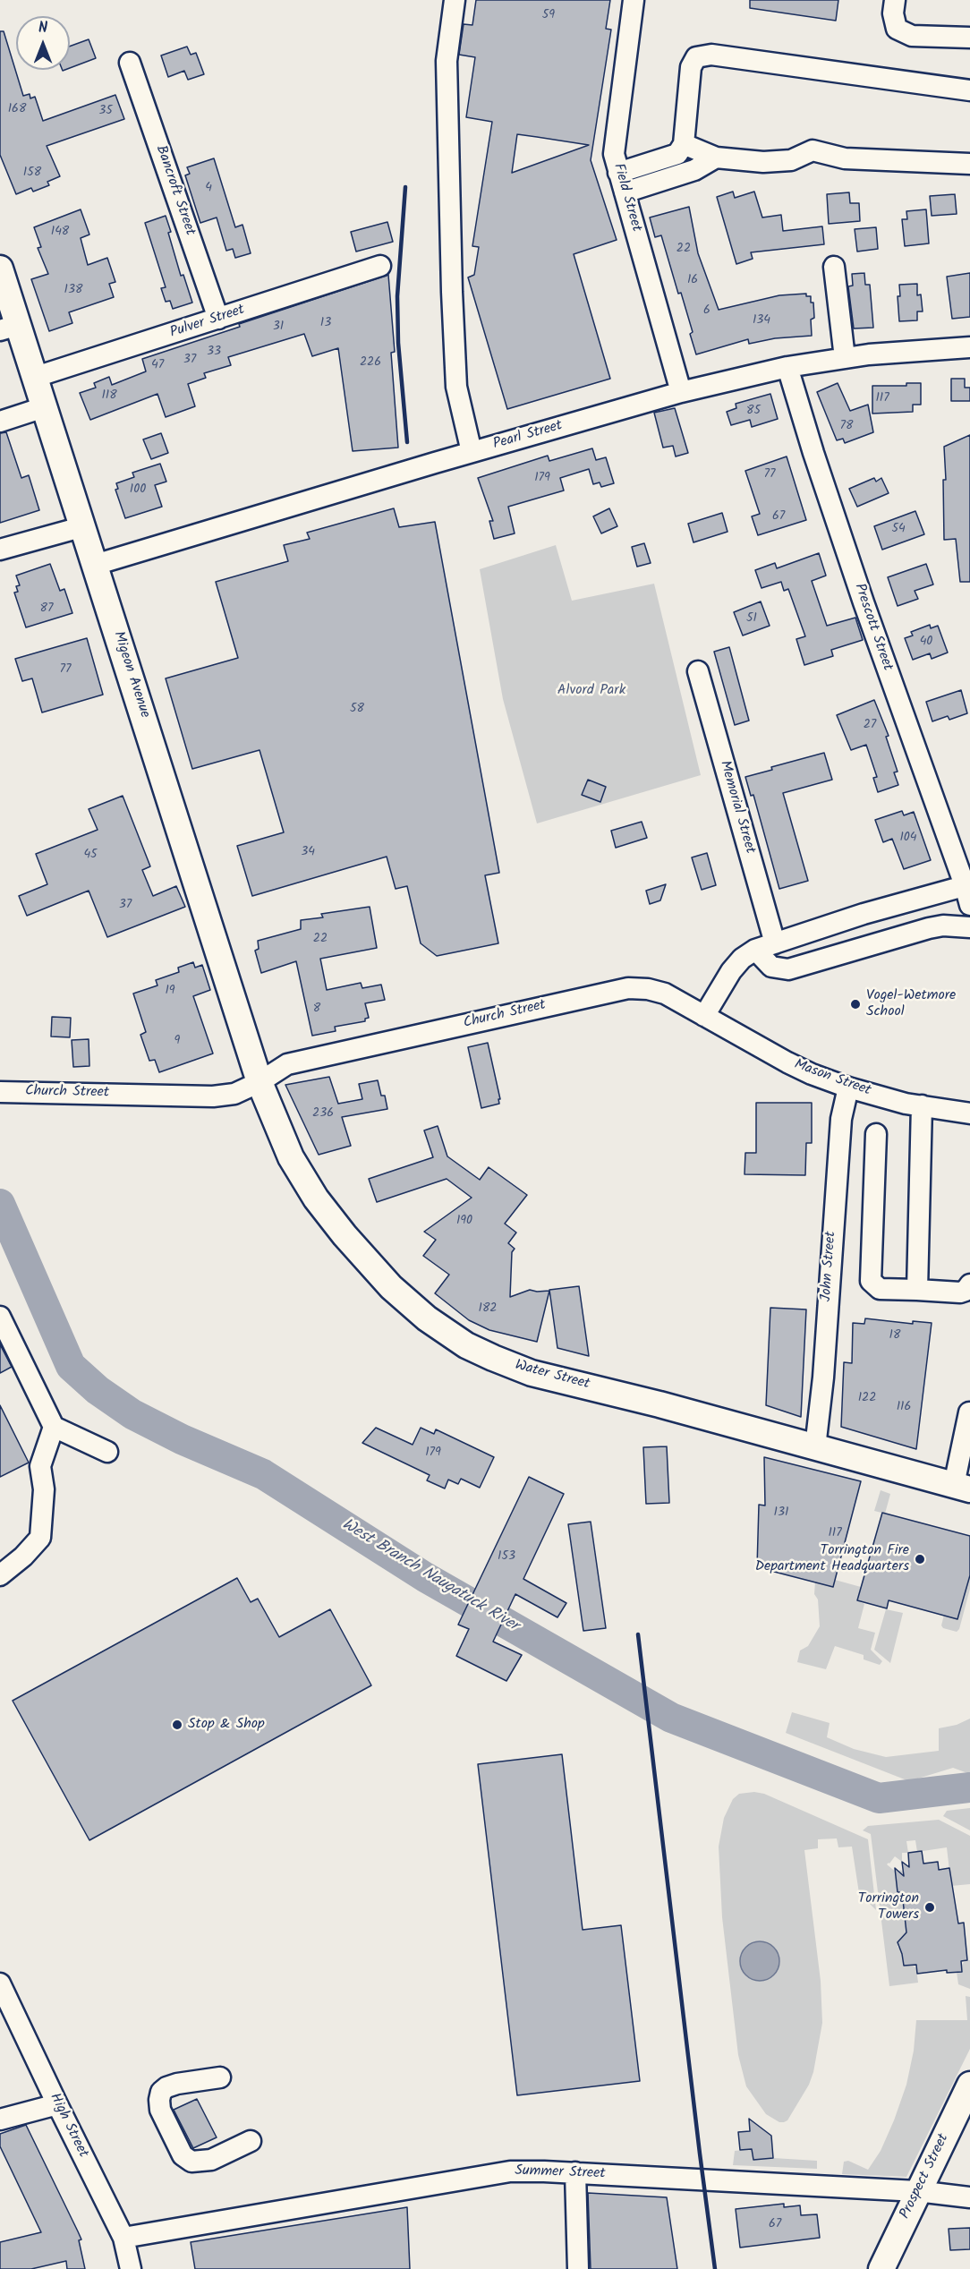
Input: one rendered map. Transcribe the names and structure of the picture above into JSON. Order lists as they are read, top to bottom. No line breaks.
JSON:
{"streets":{"main road":["Migeon Avenue","Water Street","Prospect Street"],"street":["Bancroft Street","Field Street","Pulver Street","Pearl Street","Prescott Street","Memorial Street","Church Street","Mason Street","John Street","High Street","Summer Street"]},"crossings":[["Bancroft Street","Pulver Street"],["Field Street","Pearl Street"],["Pulver Street","Migeon Avenue"],["Pearl Street","Prescott Street"],["Pearl Street","Migeon Avenue"],["Migeon Avenue","Church Street"],["Migeon Avenue","Water Street"],["Church Street","Mason Street"],["Church Street","Water Street"],["Mason Street","John Street"],["John Street","Water Street"],["High Street","Summer Street"],["Summer Street","Prospect Street"]],"water":["West Branch Naugatuck River"],"parks":["Alvord Park"],"places":["Vogel-Wetmore School","Torrington Fire Department Headquarters","Stop & Shop","Torrington Towers"],"house_numbers":["59","168","35","158","4","148","22","16","138","6","134","13","31","33","37","226","47","118","117","85","78","77","179","100","67","54","87","51","40","77","58","27","104","34","45","37","22","19","8","9","236","190","182","18","122","116","179","131","117","153","67"],"north":"top"}
